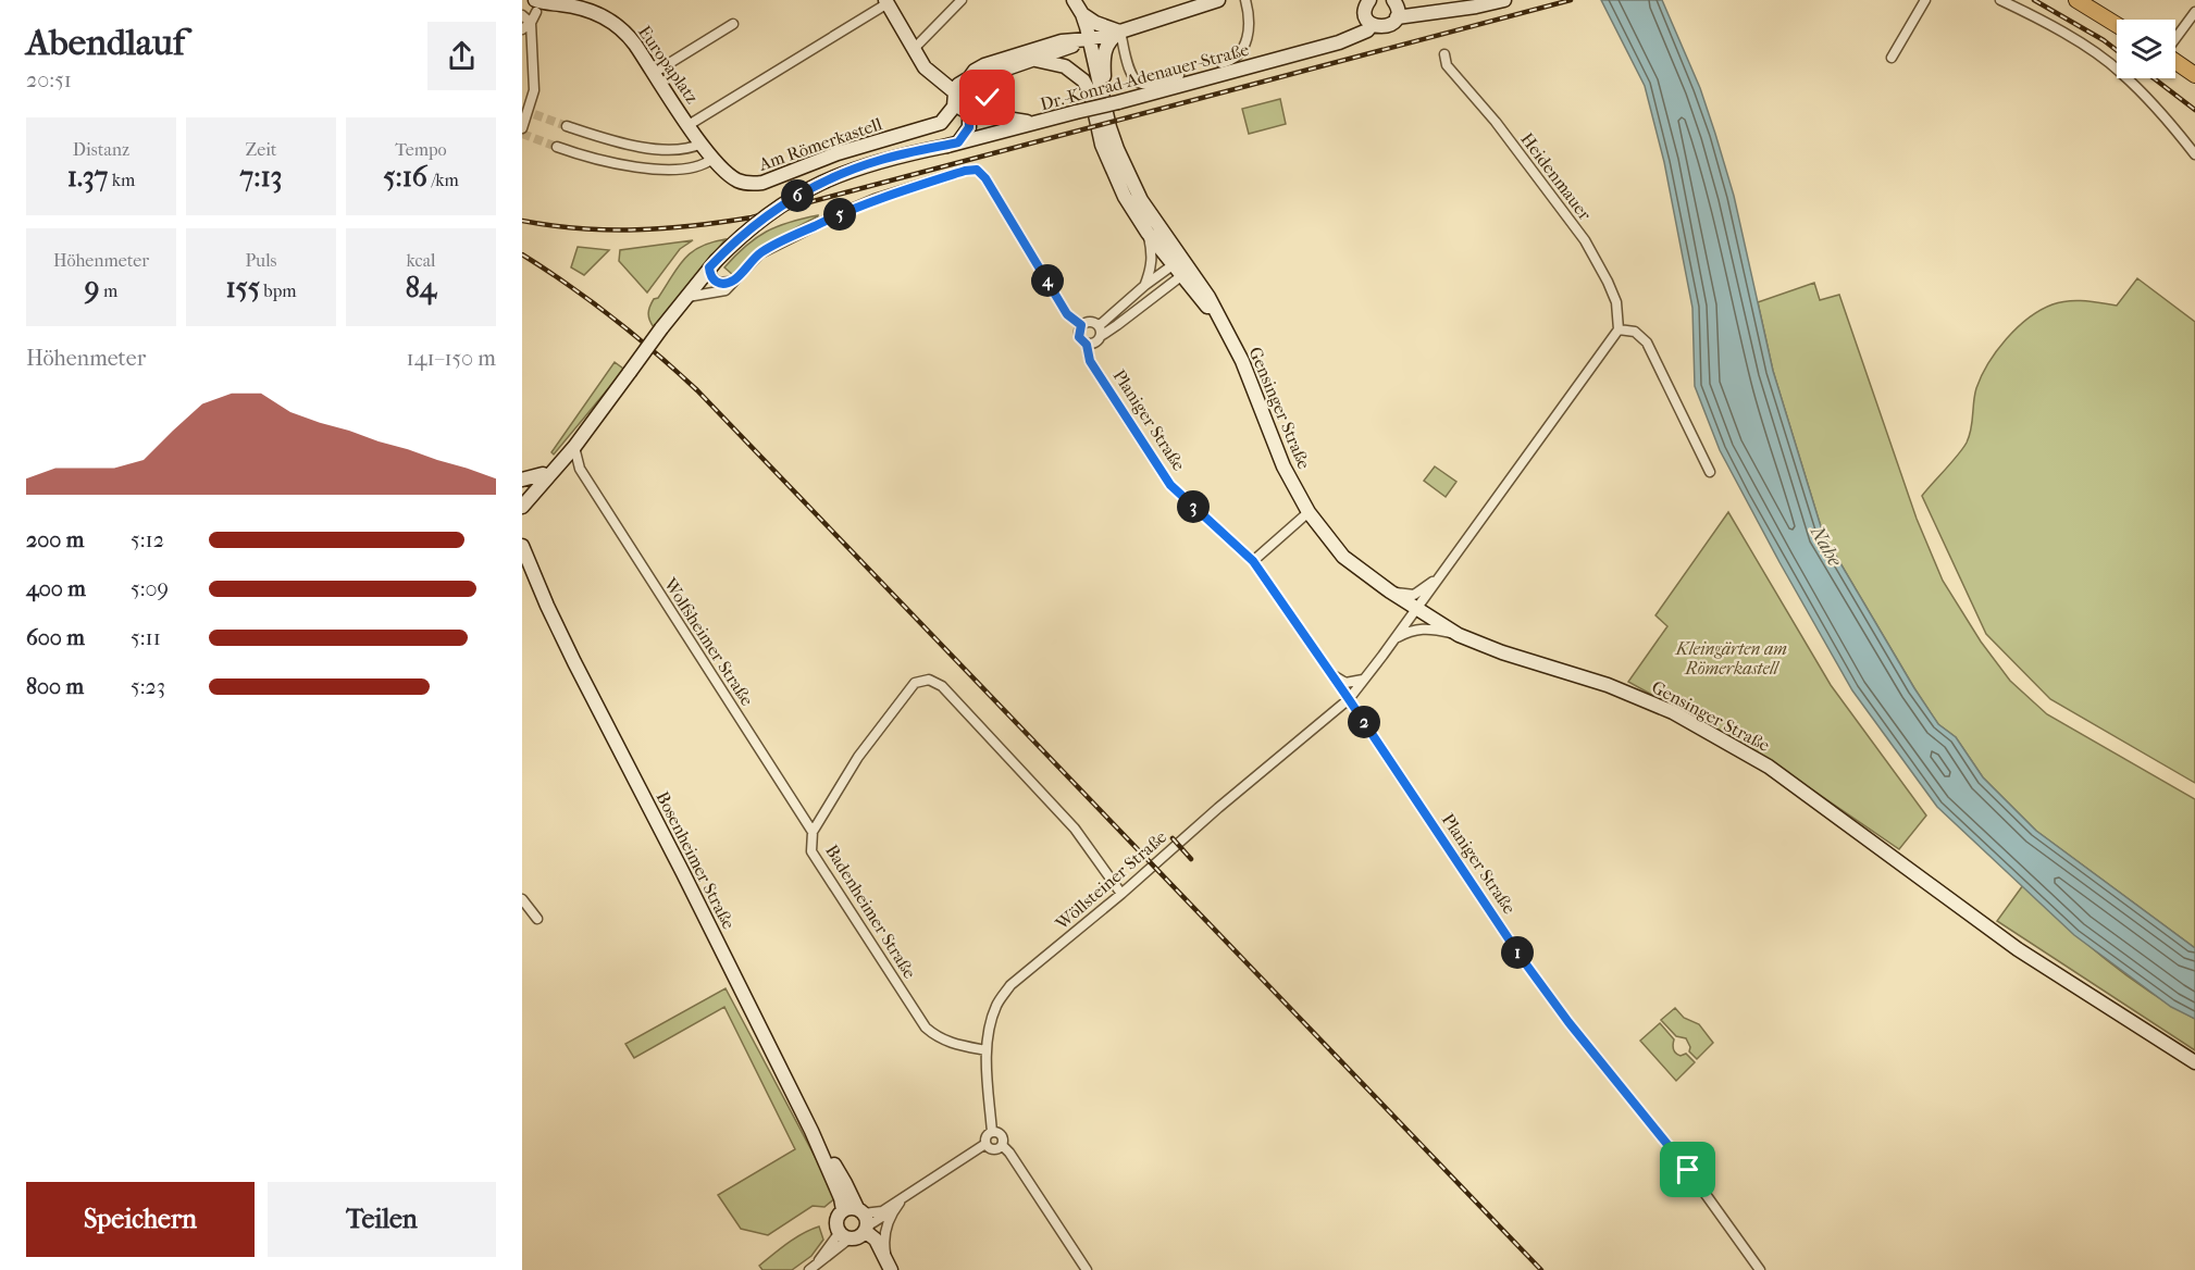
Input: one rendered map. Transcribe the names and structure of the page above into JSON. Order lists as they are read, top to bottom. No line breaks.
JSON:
{"streets":{"street":["Europaplatz","Dr.-Konrad-Adenauer-Straße","Am Römerkastell","Heidenmauer","Gensinger Straße","Planiger Straße","Wolfsheimer Straße","Bosenheimer Straße","Wöllsteiner Straße","Badenheimer Straße"]},"crossings":[["Europaplatz","Am Römerkastell"],["Dr.-Konrad-Adenauer-Straße","Gensinger Straße"],["Am Römerkastell","Gensinger Straße"],["Planiger Straße","Wöllsteiner Straße"],["Wolfsheimer Straße","Badenheimer Straße"],["Wöllsteiner Straße","Badenheimer Straße"]],"water":["Nahe"],"parks":["Kleingärten am Römerkastell"],"page":{"heading":["Abendlauf","20:51"],"stats":[["Distanz","1.37 km"],["Zeit","7:13"],["Tempo","5:16 /km"],["Höhenmeter","9 m"],["Puls","155 bpm"],["kcal","84"]],"pins":["6","5","4","3","2","1"],"chart":["Höhenmeter","141–150 m"],"list":[{"name":"200 m","note":"5:12"},{"name":"400 m","note":"5:09"},{"name":"600 m","note":"5:11"},{"name":"800 m","note":"5:23"}],"buttons":["Speichern","Teilen"]}}
